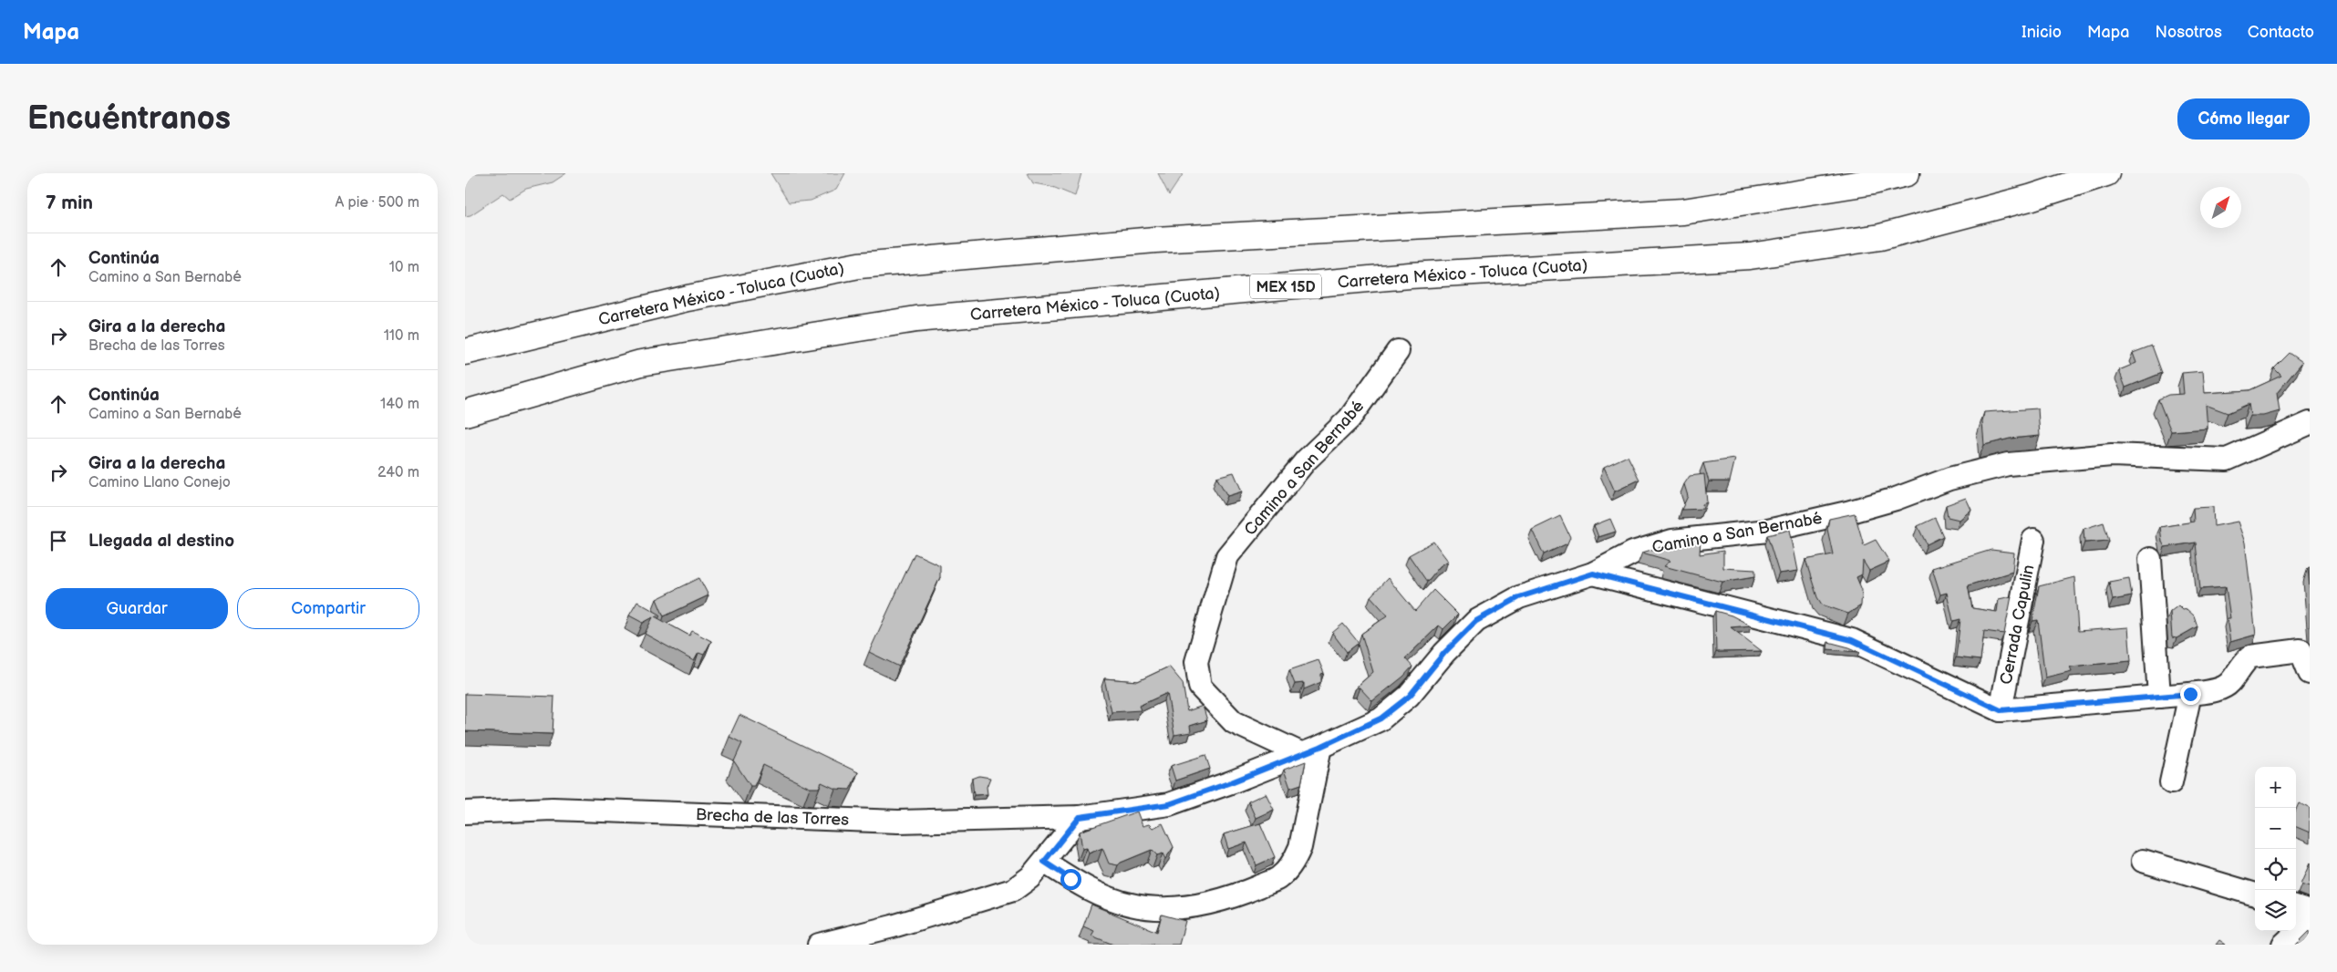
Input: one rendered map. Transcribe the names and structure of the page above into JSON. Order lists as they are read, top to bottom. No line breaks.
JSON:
{"streets":{"highway":["Carretera México - Toluca (Cuota)","MEX 15D"],"street":["Camino a San Bernabé","Cerrada Capulin","Brecha de las Torres"]},"crossings":[["Camino a San Bernabé","Brecha de las Torres"]],"north":"top right","page":{"header":"Mapa","nav":["Inicio","Mapa","Nosotros","Contacto"],"buttons":["Cómo llegar",["Guardar","Compartir"]],"title":"Encuéntranos","heading":["7 min","A pie · 500 m"],"list":[["Continúa","Camino a San Bernabé","10 m"],["Gira a la derecha","Brecha de las Torres","110 m"],["Continúa","Camino a San Bernabé","140 m"],["Gira a la derecha","Camino Llano Conejo","240 m"],"Llegada al destino"],"map_buttons":["+","−"]}}
